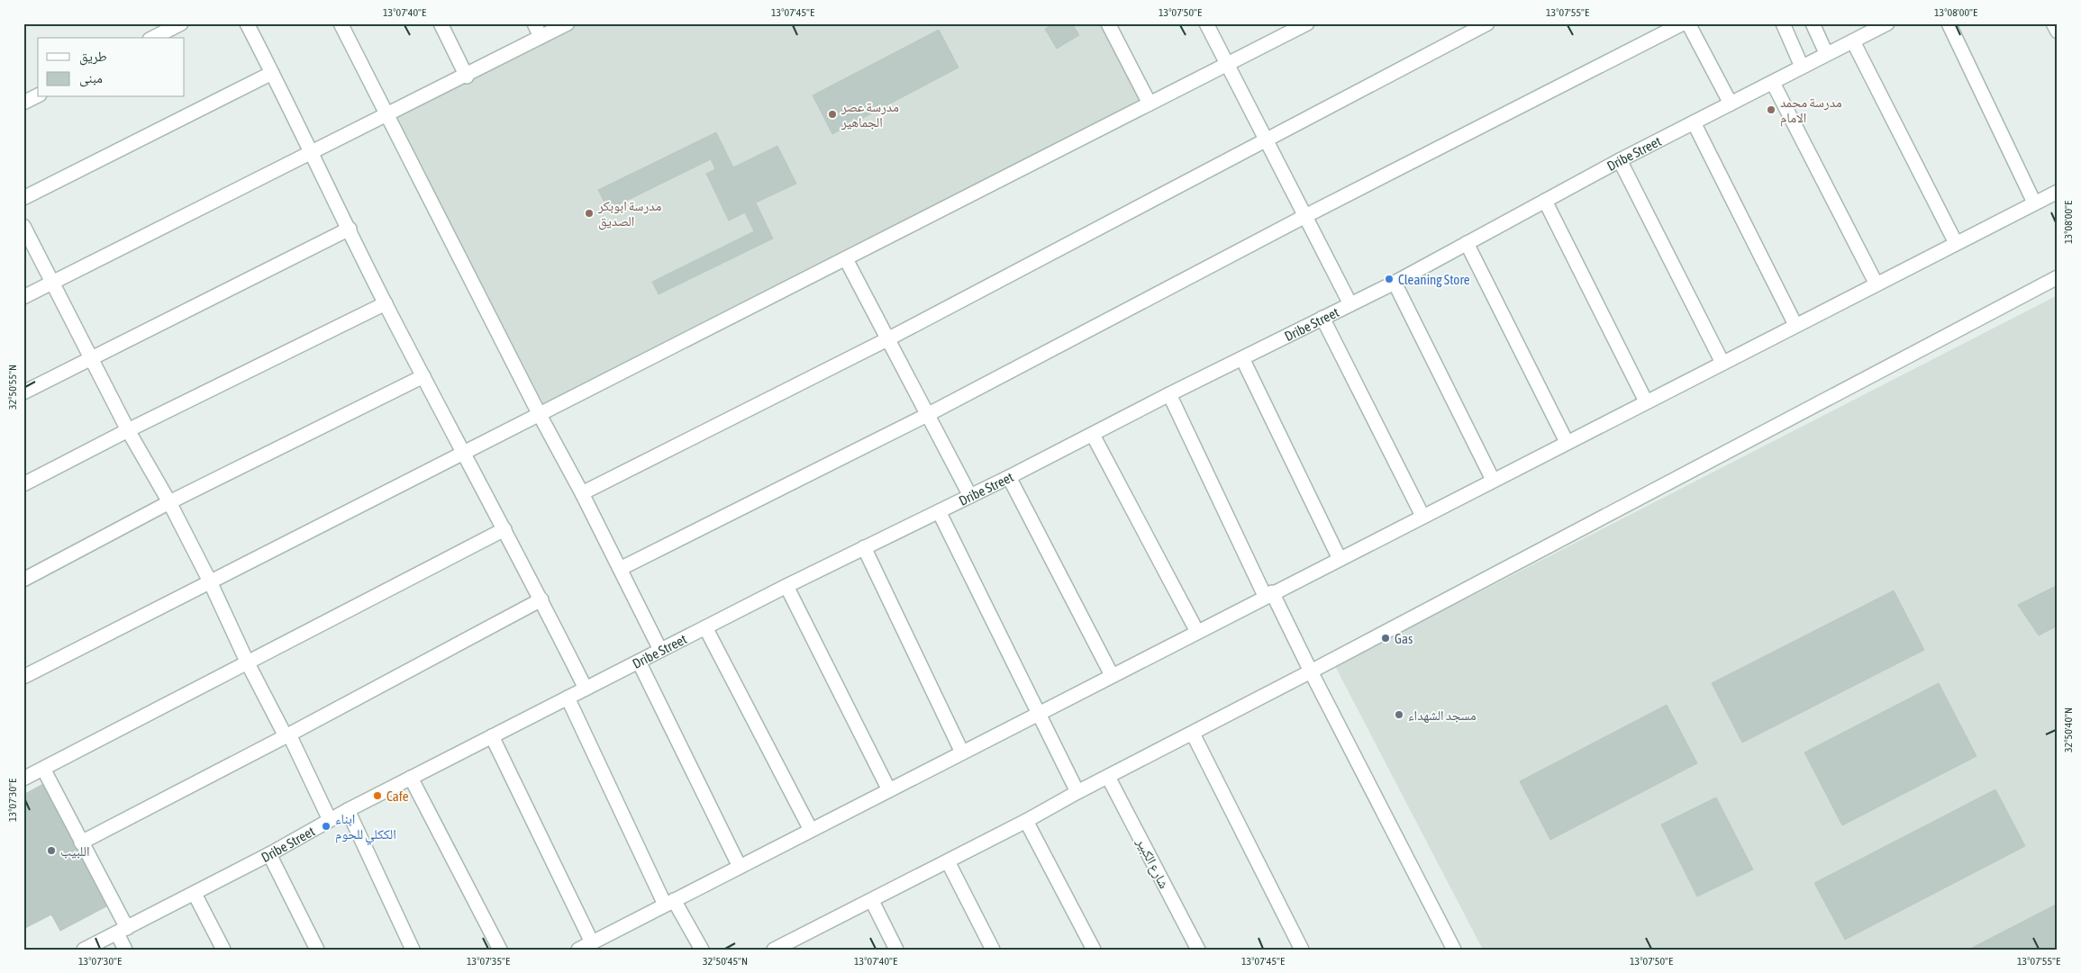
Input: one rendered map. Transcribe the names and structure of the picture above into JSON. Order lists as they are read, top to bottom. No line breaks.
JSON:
{"streets":{"street":["Dribe Street","شارع الكبير"]},"places":["مدرسة محمد الامام","مدرسة عصر الجماهير","مدرسة ابوبكر الصديق","Cleaning Store","Gas","مسجد الشهداء","Cafe","ابناء الككلي للحوم","اللبيب"],"legend":["طريق","مبنى"],"coordinates":["13°07'40\"E","13°07'45\"E","13°07'50\"E","13°07'55\"E","13°08'00\"E","32°50'55\"N","32°50'40\"N","13°07'30\"E","13°07'35\"E","32°50'45\"N"]}
